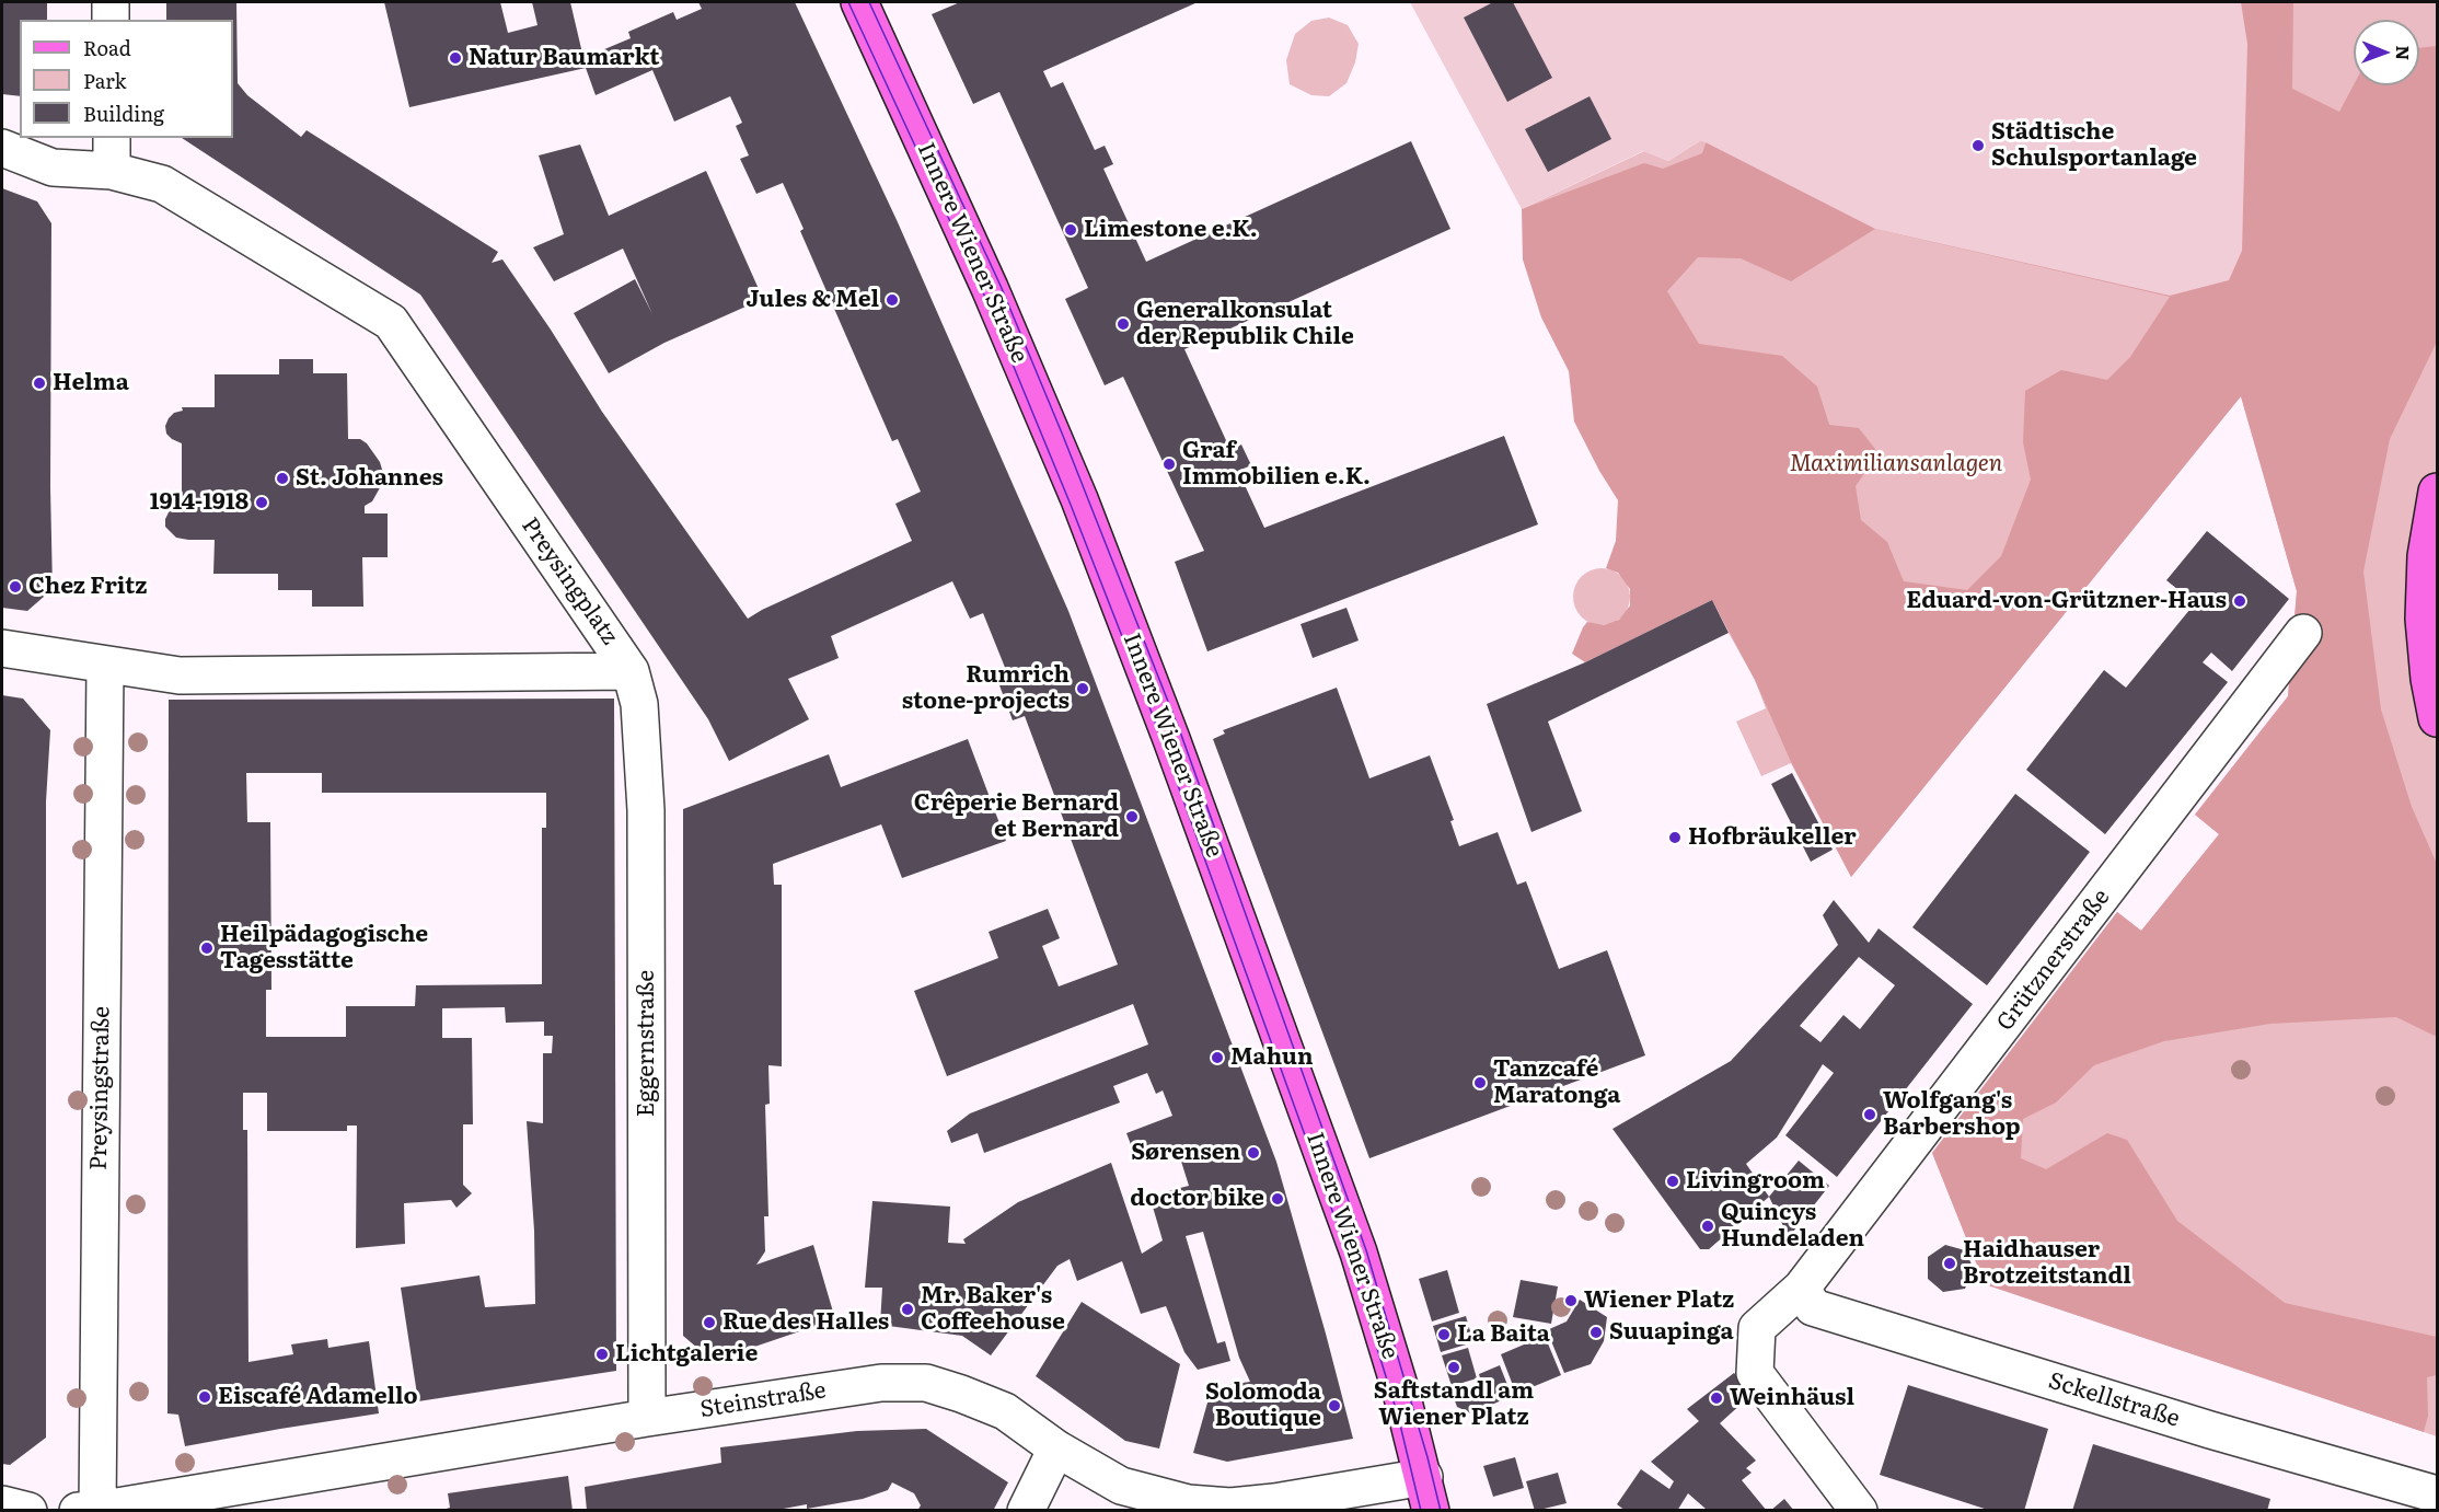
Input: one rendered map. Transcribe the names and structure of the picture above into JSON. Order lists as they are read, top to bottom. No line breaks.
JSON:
{"streets":{"main road":["Innere Wiener Straße"],"street":["Preysingplatz","Grütznerstraße","Eggernstraße","Preysingstraße","Steinstraße","Sckellstraße"]},"crossings":[["Innere Wiener Straße","Steinstraße"],["Preysingplatz","Eggernstraße"],["Preysingplatz","Preysingstraße"],["Grütznerstraße","Sckellstraße"],["Eggernstraße","Steinstraße"],["Preysingstraße","Steinstraße"]],"parks":["Maximiliansanlagen"],"places":["Natur Baumarkt","Städtische Schulsportanlage","Limestone e.K.","Jules & Mel","Generalkonsulat der Republik Chile","Helma","Graf Immobilien e.K.","St. Johannes","1914-1918","Chez Fritz","Eduard-von-Grützner-Haus","Rumrich stone-projects","Crêperie Bernard et Bernard","Hofbräukeller","Heilpädagogische Tagesstätte","Mahun","Tanzcafé Maratonga","Wolfgang's Barbershop","Sørensen","Livingroom","doctor bike","Quincys Hundeladen","Haidhauser Brotzeitstandl","Wiener Platz","Mr. Baker's Coffeehouse","Rue des Halles","Suuapinga","La Baita","Lichtgalerie","Saftstandl am Wiener Platz","Eiscafé Adamello","Weinhäusl","Solomoda Boutique"],"legend":["Road","Park","Building"],"north":"right"}
